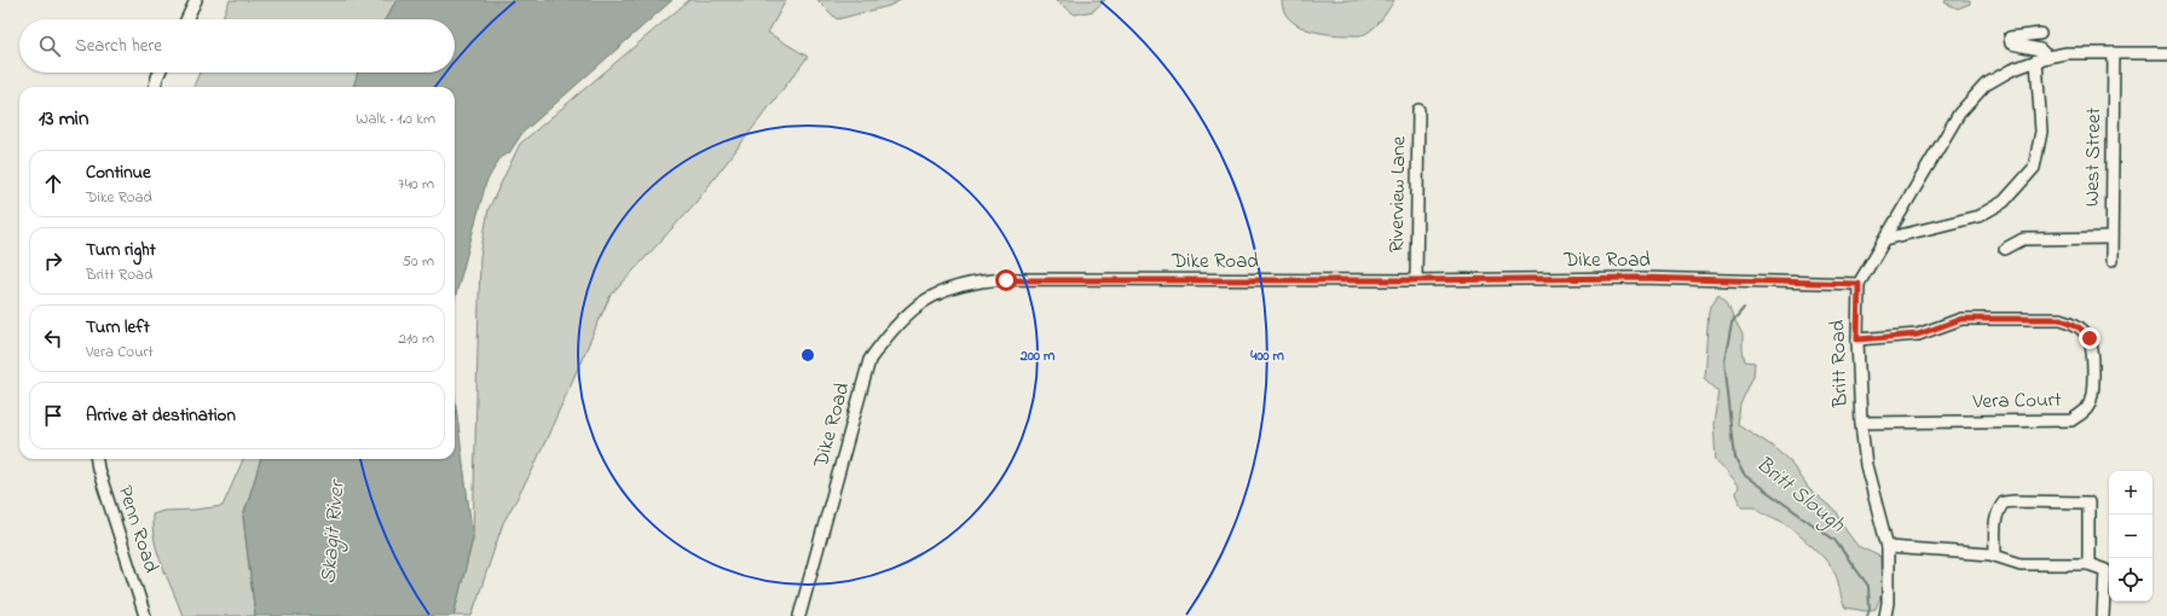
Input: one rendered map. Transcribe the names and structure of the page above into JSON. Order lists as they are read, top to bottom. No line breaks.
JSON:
{"streets":{"street":["West Street","Riverview Lane","Dike Road","Britt Road","Vera Court","Penn Road"]},"crossings":[["West Street","Britt Road"],["Riverview Lane","Dike Road"],["Dike Road","Britt Road"],["Britt Road","Vera Court"]],"water":["Britt Slough","Skagit River"],"page":{"search":"Search here","heading":["13 min","Walk · 1.0 km"],"list":[["Continue","Dike Road","740 m"],["Turn right","Britt Road","50 m"],["Turn left","Vera Court","210 m"],"Arrive at destination"],"map_buttons":["+","−"]},"rings":["200 m","400 m"]}
